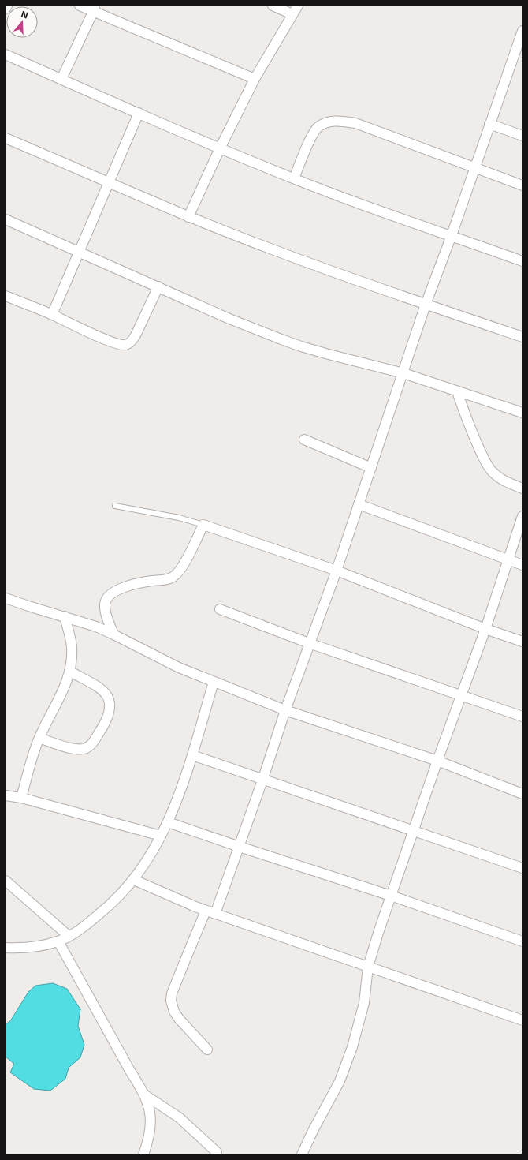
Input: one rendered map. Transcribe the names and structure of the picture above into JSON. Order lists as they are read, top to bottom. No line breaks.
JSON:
{"north":"top"}
